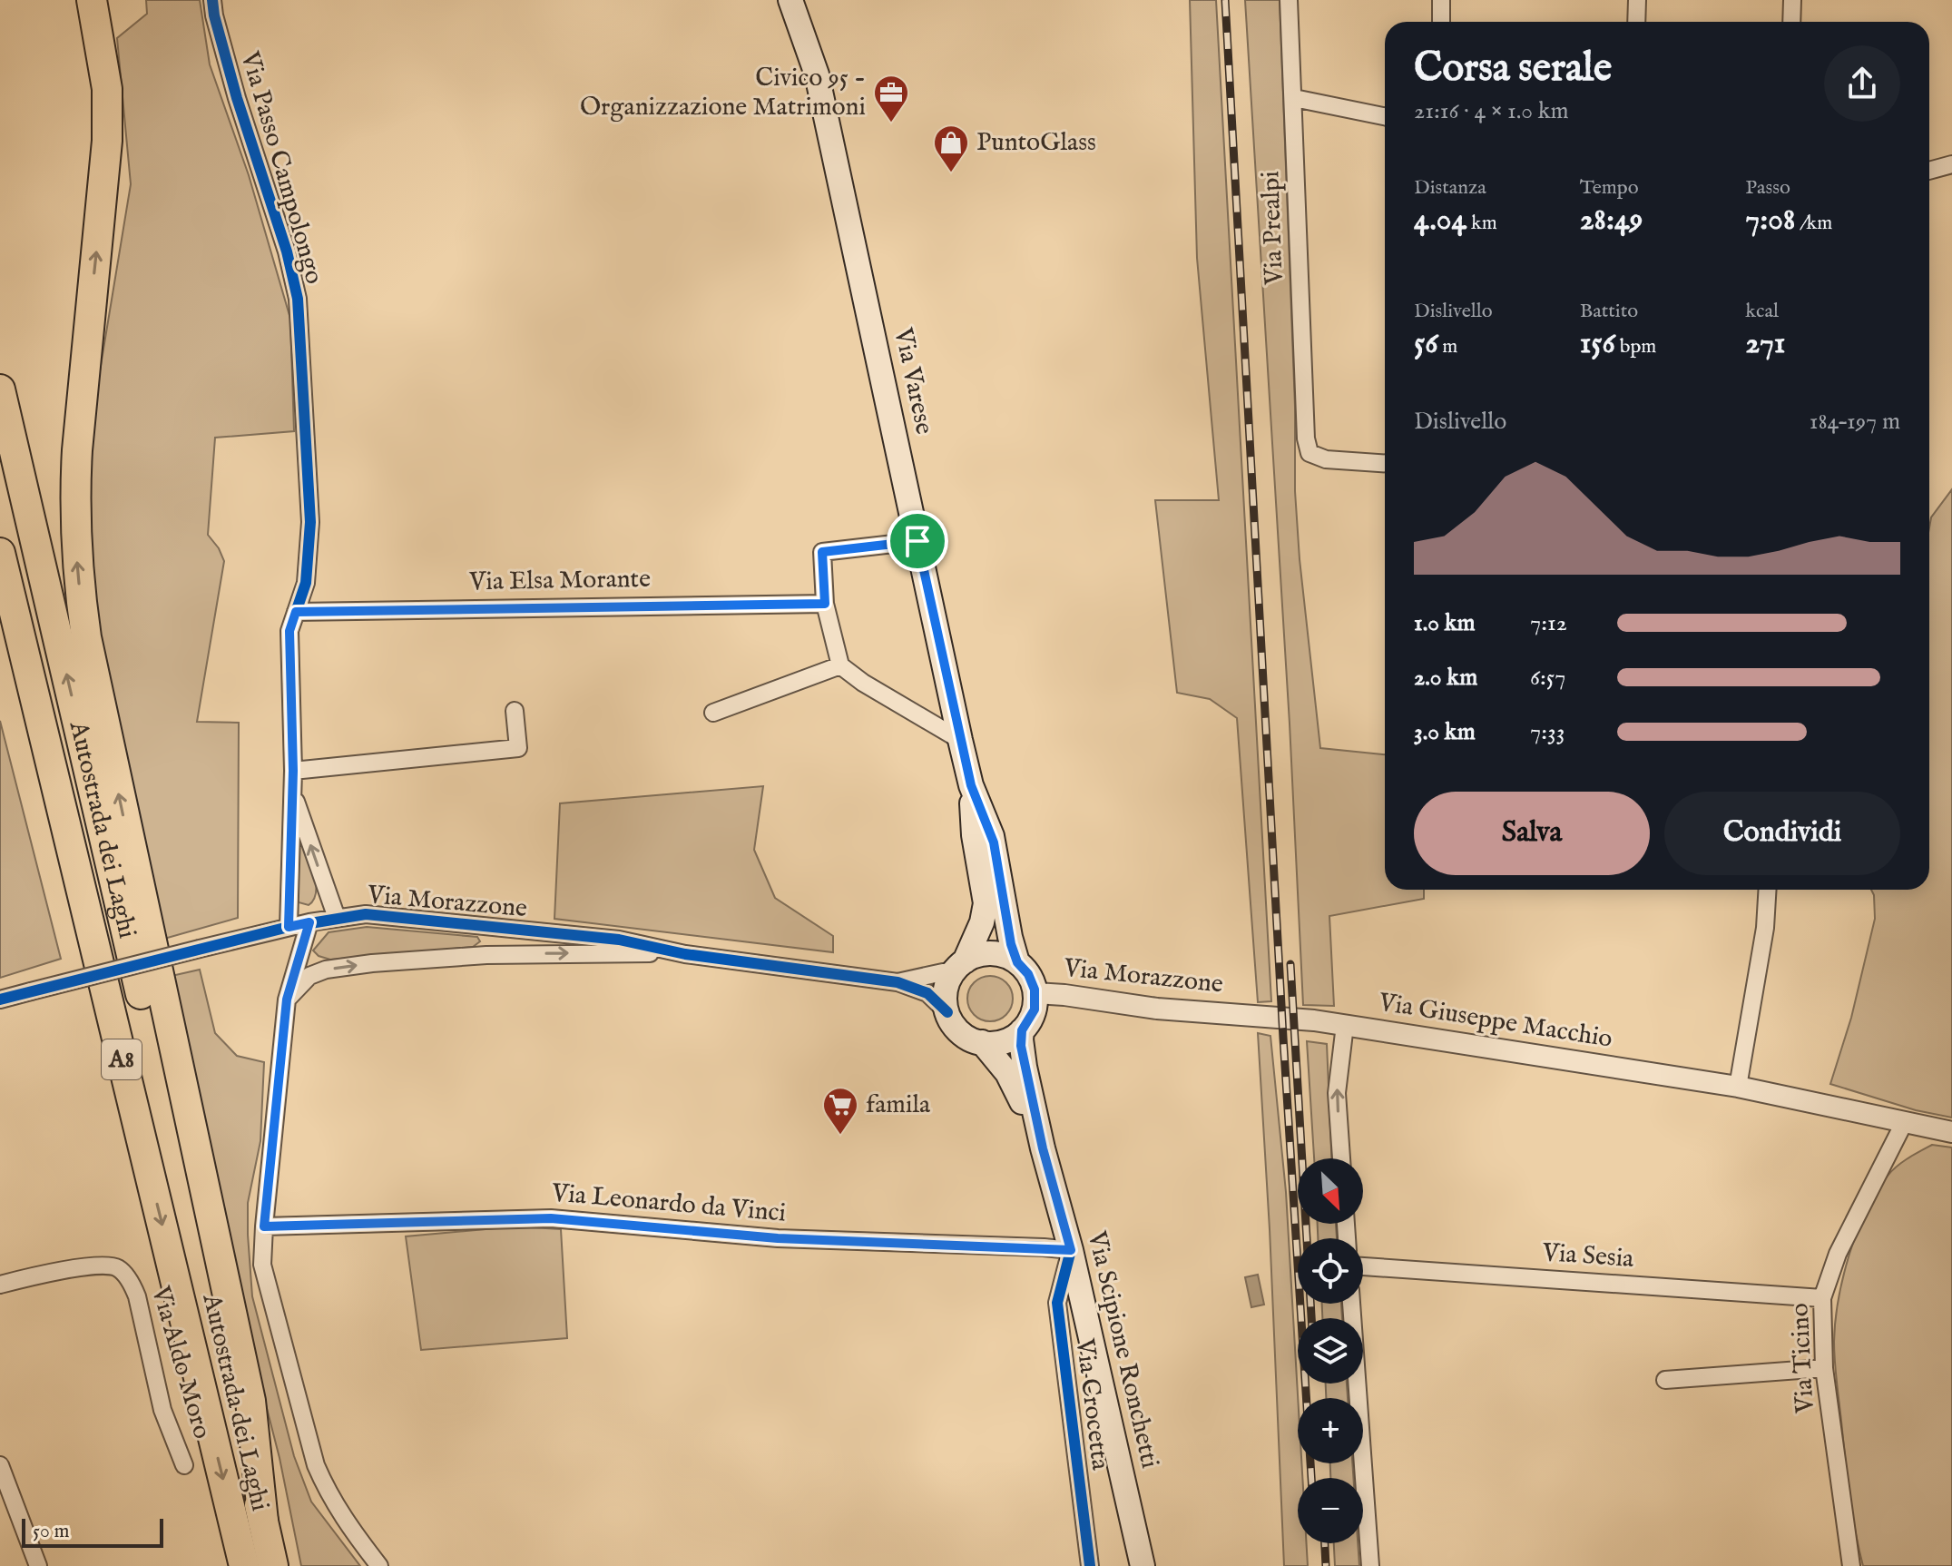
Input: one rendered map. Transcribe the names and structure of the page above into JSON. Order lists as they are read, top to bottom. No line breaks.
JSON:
{"streets":{"highway":["Autostrada dei Laghi","A8"],"main road":["Via Varese","Via Scipione Ronchetti"],"street":["Via Passo Campolongo","Via Prealpi","Via Elsa Morante","Via Morazzone","Via Giuseppe Macchio","Via Leonardo da Vinci","Via Sesia","Via Ticino","Via Aldo Moro","Via Crocetta"]},"crossings":[["Via Passo Campolongo","Via Elsa Morante"],["Via Morazzone","Via Giuseppe Macchio"],["Via Morazzone","Via Scipione Ronchetti"],["Via Giuseppe Macchio","Via Ticino"],["Via Leonardo da Vinci","Via Scipione Ronchetti"],["Via Leonardo da Vinci","Via Crocetta"],["Via Sesia","Via Ticino"],["Via Scipione Ronchetti","Via Crocetta"]],"places":{"office":["Civico 95 - Organizzazione Matrimoni"],"shop":["PuntoGlass"],"supermarket":["famila"]},"scale_bar":"50 m","north":"bottom right","page":{"heading":["Corsa serale","21:16 · 4 × 1.0 km"],"stats":[["Distanza","4.04 km"],["Tempo","28:49"],["Passo","7:08 /km"],["Dislivello","56 m"],["Battito","156 bpm"],["kcal","271"]],"chart":["Dislivello","184–197 m"],"list":[{"name":"1.0 km","note":"7:12"},{"name":"2.0 km","note":"6:57"},{"name":"3.0 km","note":"7:33"}],"buttons":["Salva","Condividi"],"map_buttons":["+","−"],"scale":"50 m"}}
